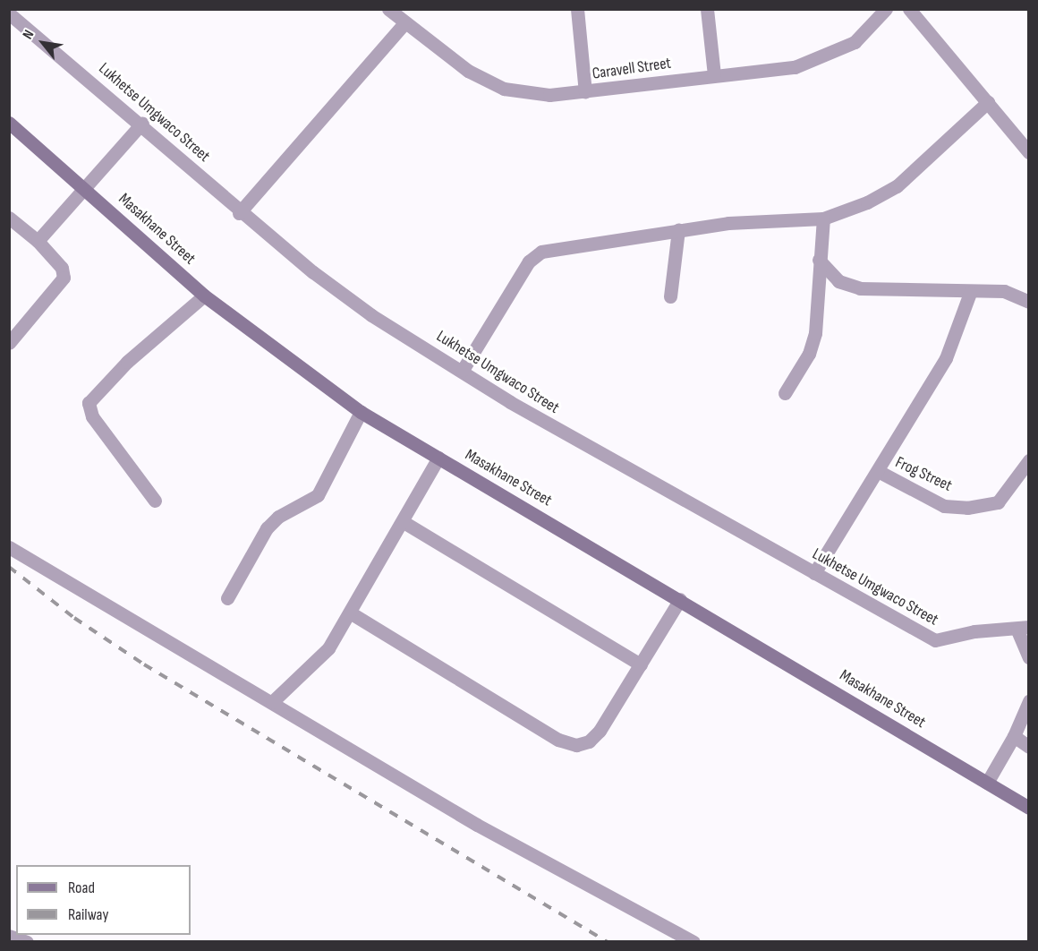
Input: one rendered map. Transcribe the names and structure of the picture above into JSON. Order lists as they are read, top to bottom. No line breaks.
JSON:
{"streets":{"street":["Caravell Street","Lukhetse Umgwaco Street","Masakhane Street","Frog Street"]},"legend":["Road","Railway"],"north":"top left"}
